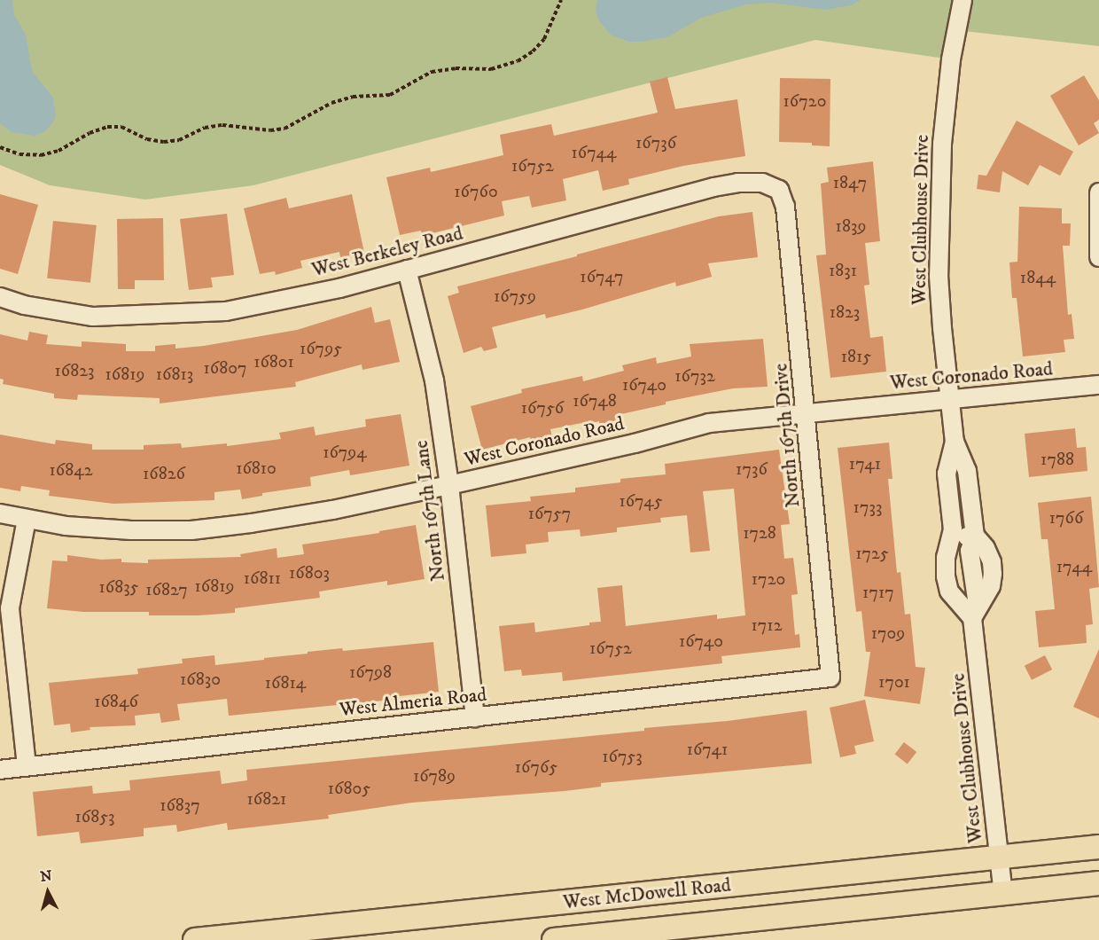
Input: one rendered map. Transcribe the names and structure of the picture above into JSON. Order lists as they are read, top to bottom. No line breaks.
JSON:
{"streets":{"main road":["West McDowell Road"],"street":["West Clubhouse Drive","West Berkeley Road","West Coronado Road","North 167th Drive","North 167th Lane","West Almeria Road"]},"crossings":[["West Clubhouse Drive","West Coronado Road"],["West Clubhouse Drive","West McDowell Road"],["West Berkeley Road","North 167th Drive"],["West Berkeley Road","North 167th Lane"],["West Coronado Road","North 167th Drive"],["West Coronado Road","North 167th Lane"],["North 167th Drive","West Almeria Road"],["North 167th Lane","West Almeria Road"]],"house_numbers":["16720","16736","16744","16752","1847","16760","1839","1831","16747","1844","16759","1823","16795","1815","16801","16807","16823","16819","16813","16732","16740","16748","16756","16794","1788","1741","16810","1736","16842","16826","16745","1733","16757","1766","1728","1725","1744","16803","16811","1720","16819","16835","16827","1717","1712","1709","16740","16752","16798","16830","1701","16814","16846","16741","16753","16765","16789","16805","16821","16837","16853"],"north":"top"}
